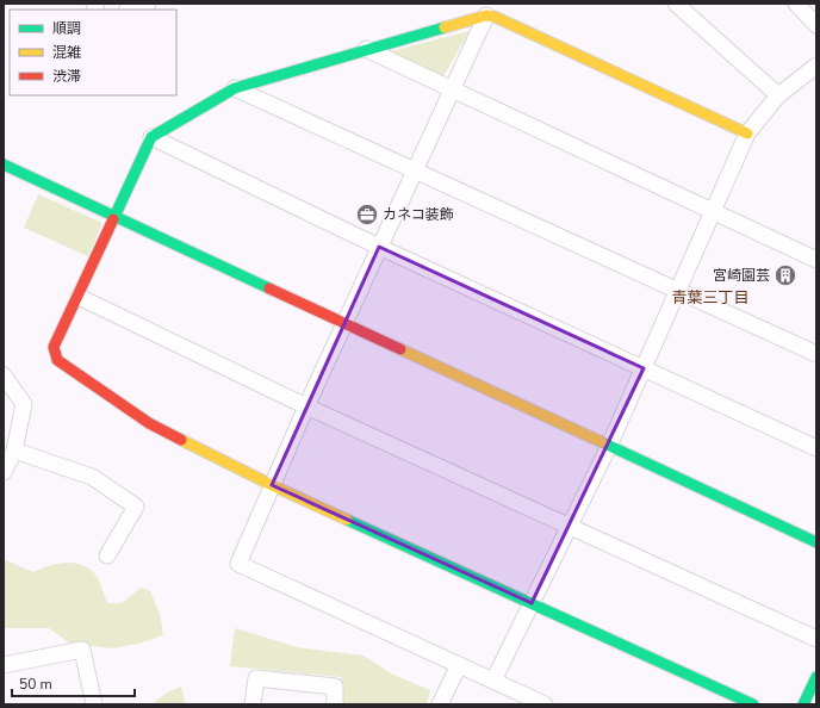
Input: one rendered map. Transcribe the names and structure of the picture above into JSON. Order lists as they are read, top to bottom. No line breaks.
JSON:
{"districts":["青葉三丁目"],"places":{"office":["カネコ装飾"],"building":["宮崎園芸"]},"legend":["順調","混雑","渋滞"],"scale_bar":"50 m"}
